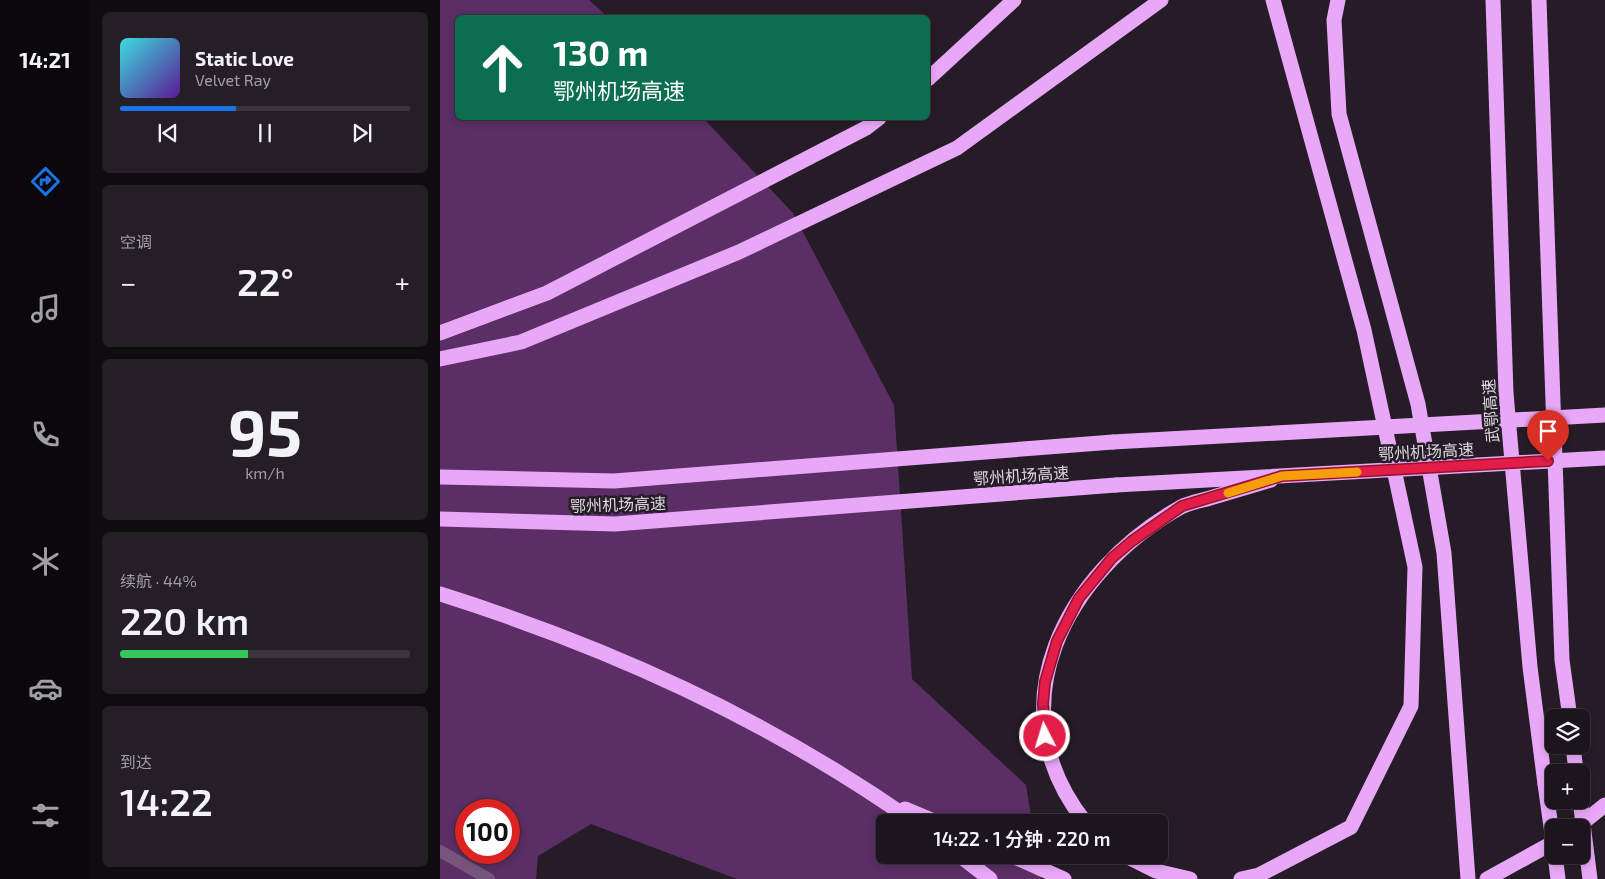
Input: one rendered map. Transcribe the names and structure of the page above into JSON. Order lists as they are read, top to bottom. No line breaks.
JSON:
{"streets":{"highway":["武鄂高速","鄂州机场高速"]},"page":{"tabs":"14:21","turn":["130 m","鄂州机场高速"],"song":["Static Love","Velvet Ray"],"tile":["空调",["95","km/h"],["续航 · 44%","220 km"],["到达","14:22"]],"heat":["−","22°","+"],"map_buttons":["+","−"],"limit":"100","trip":"14:22 · 1 分钟 · 220 m"}}
